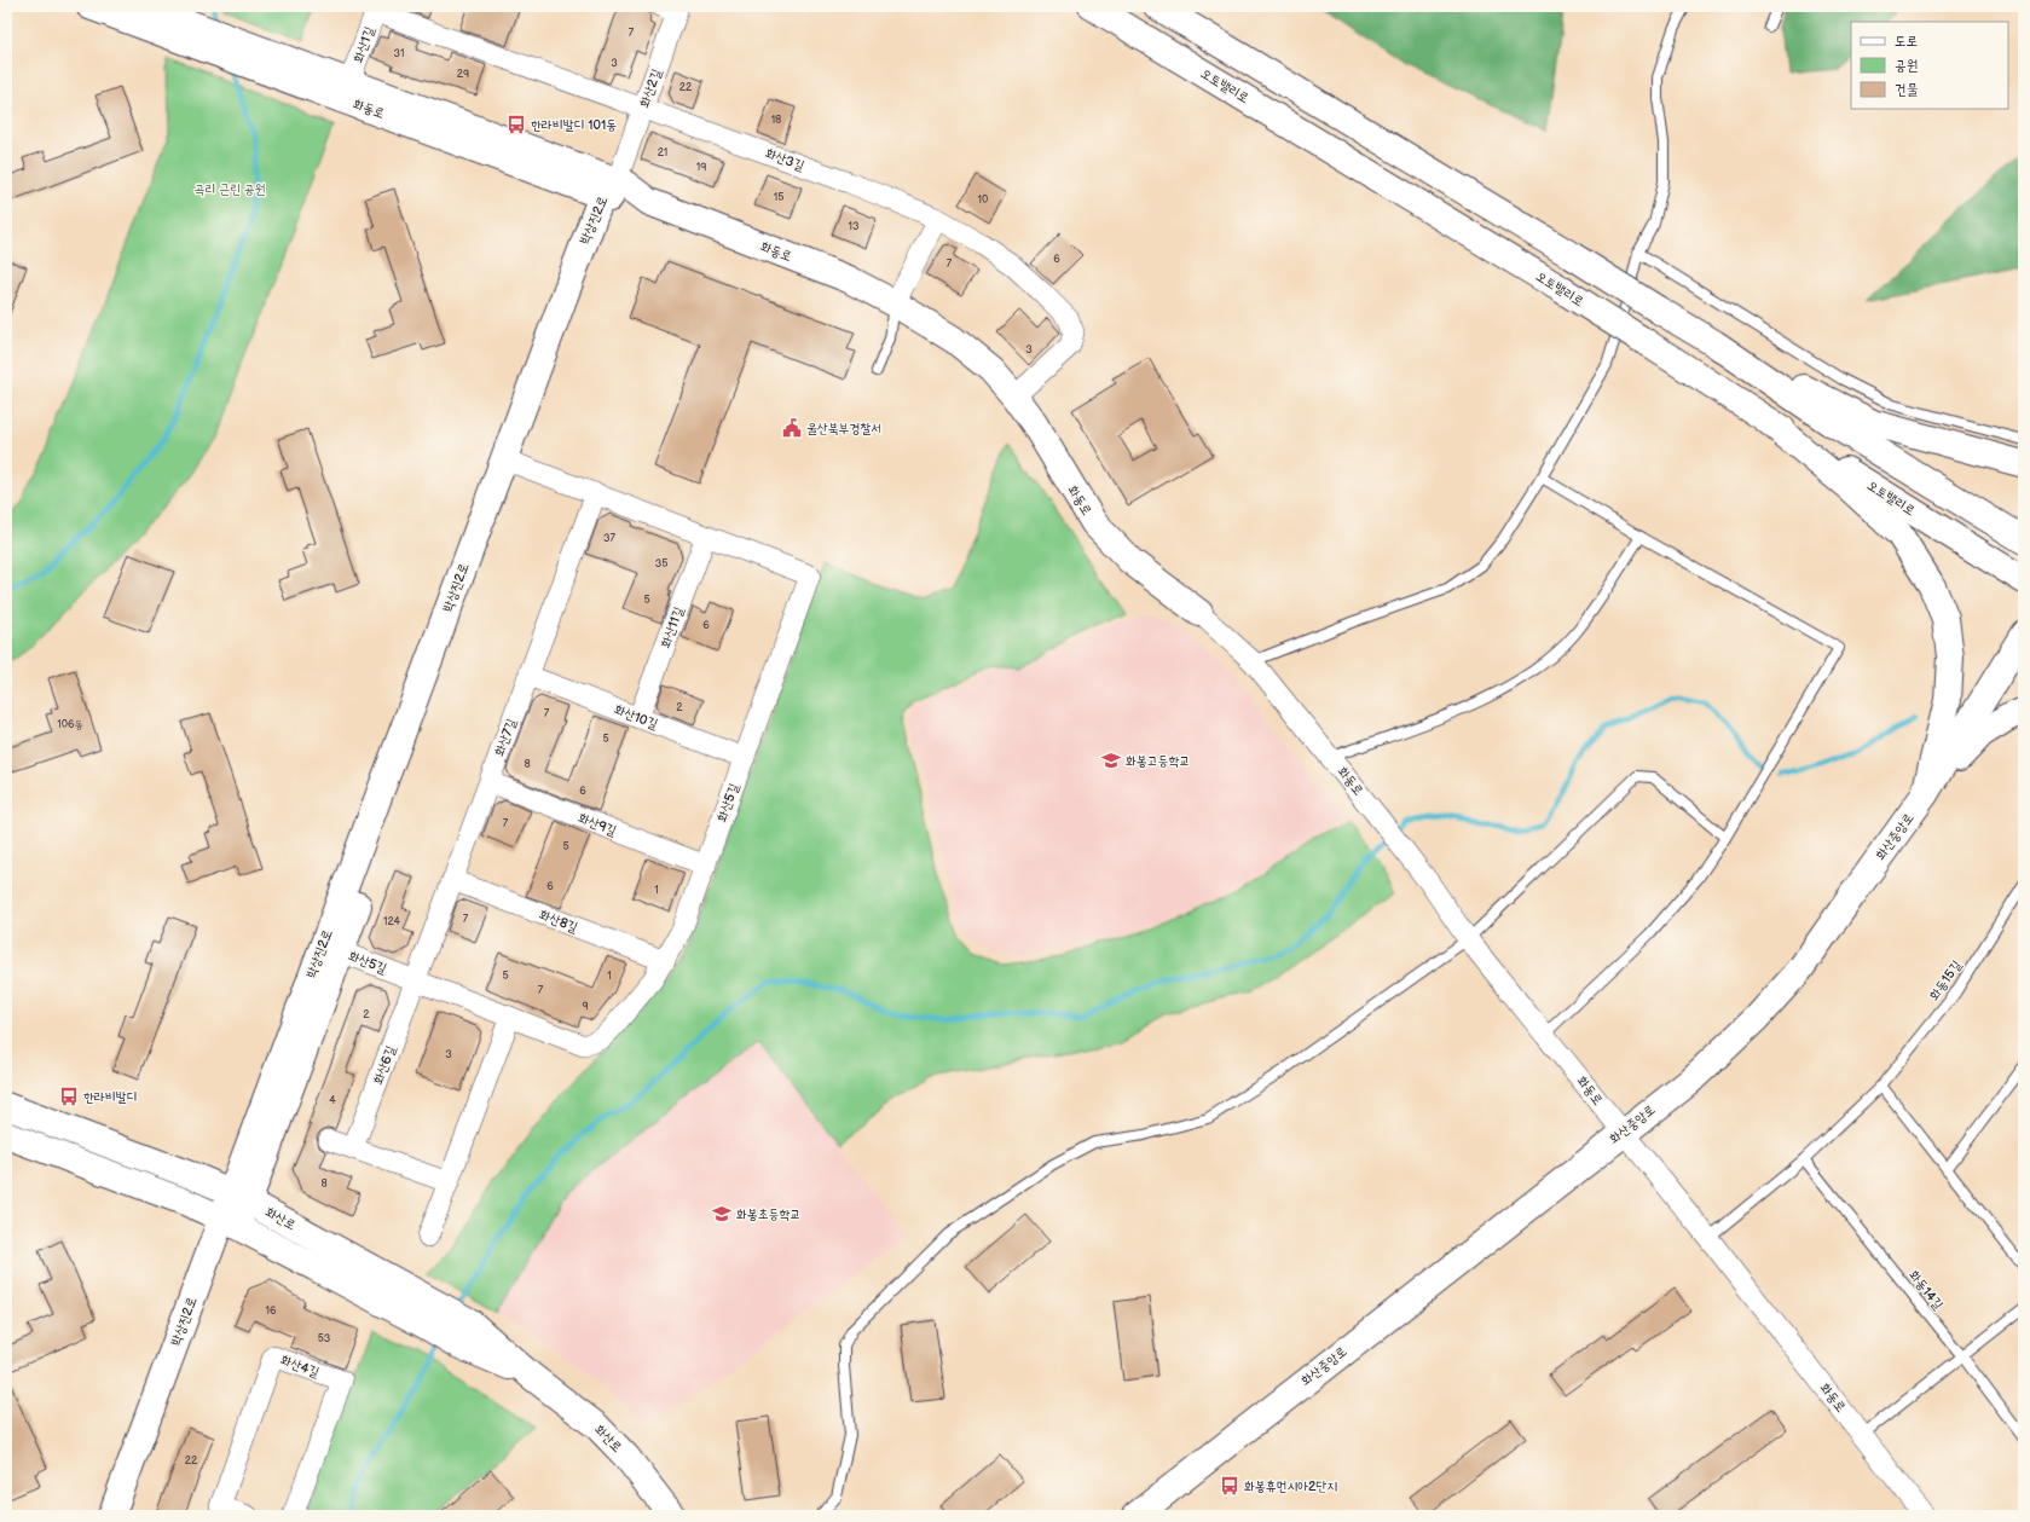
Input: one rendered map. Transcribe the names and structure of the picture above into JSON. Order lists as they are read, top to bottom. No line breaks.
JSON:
{"streets":{"main road":["오토밸리로","화동로","박상진2로","화산중앙로","화산로"],"street":["화산1길","화산2길","화산3길","화산11길","화산10길","화산7길","화산5길","화산9길","화산8길","화산6길","화산4길"],"lane":["화동15길","화동14길"]},"crossings":[["화산1길","화동로"],["화산1길","화산3길"],["화산2길","화동로"],["화산2길","화산3길"],["화산2길","박상진2로"],["화동로","화산3길"],["화동로","박상진2로"],["화동로","화산중앙로"],["화동로","화동15길"],["박상진2로","화산5길"],["박상진2로","화산로"],["화산11길","화산10길"],["화산11길","화산5길"],["화산10길","화산7길"],["화산10길","화산5길"],["화산7길","화산5길"],["화산7길","화산9길"],["화산7길","화산8길"],["화산7길","화산6길"],["화산5길","화산9길"],["화산5길","화산8길"],["화산5길","화산6길"],["화동15길","화동14길"]],"parks":["곡리 근린 공원"],"places":{"bus stop":["한라비발디 101동","한라비발디","화봉휴먼시아2단지"],"public building":["울산북부경찰서"],"school or university":["화봉고등학교","화봉초등학교"]},"house_numbers":["7","31","3","29","22","18","21","19","15","10","13","6","7","3","37","35","5","6","2","7","106동","5","8","6","7","5","6","1","7","124","5","1","7","9","2","3","4","8","16","53","22"],"legend":["도로","공원","건물"]}
